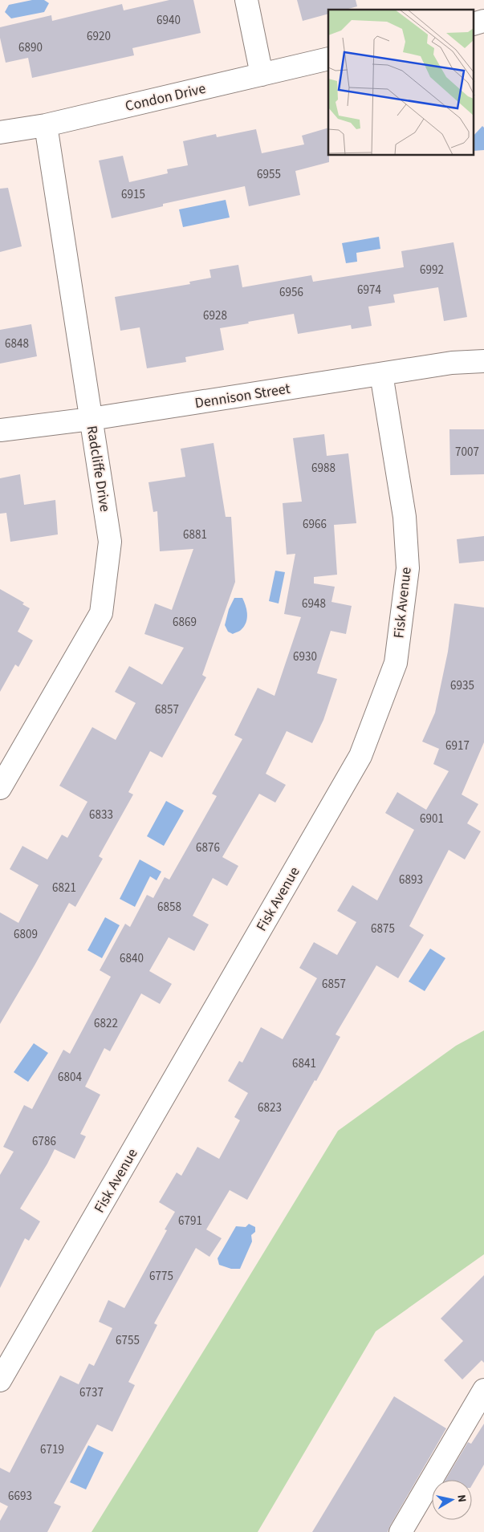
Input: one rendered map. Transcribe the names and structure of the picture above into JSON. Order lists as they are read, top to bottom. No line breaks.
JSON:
{"streets":{"street":["Condon Drive","Dennison Street","Radcliffe Drive","Fisk Avenue"]},"crossings":[["Condon Drive","Radcliffe Drive"],["Dennison Street","Radcliffe Drive"],["Dennison Street","Fisk Avenue"]],"house_numbers":["6940","6920","6890","6955","6915","6992","6974","6956","6928","6848","7007","6988","6966","6881","6948","6869","6930","6935","6857","6917","6833","6901","6876","6893","6821","6858","6875","6809","6840","6857","6822","6841","6804","6823","6786","6791","6775","6755","6737","6719","6693"],"north":"right"}
